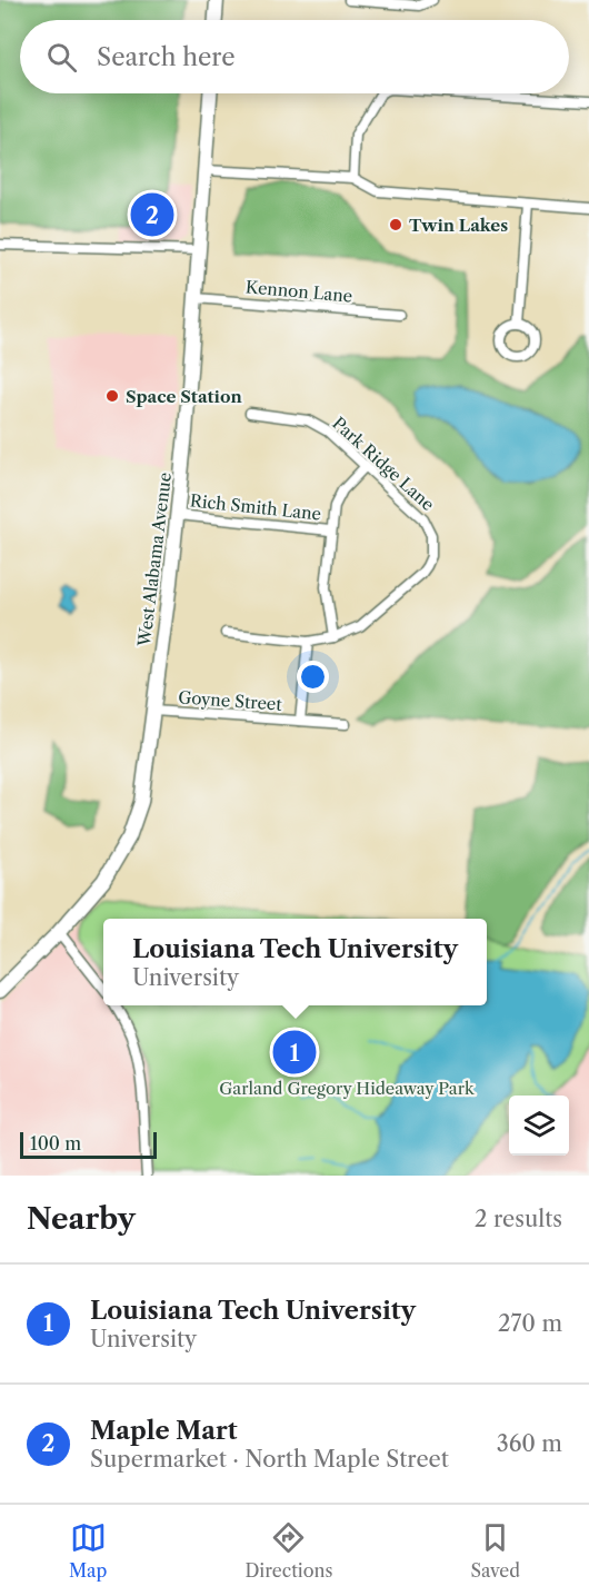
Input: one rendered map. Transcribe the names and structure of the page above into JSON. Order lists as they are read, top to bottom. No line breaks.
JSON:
{"streets":{"main road":["West Alabama Avenue"],"street":["Kennon Lane","Park Ridge Lane","Rich Smith Lane","Goyne Street"]},"crossings":[["Kennon Lane","West Alabama Avenue"],["Rich Smith Lane","West Alabama Avenue"],["West Alabama Avenue","Goyne Street"]],"parks":["Garland Gregory Hideaway Park"],"places":["Twin Lakes","Space Station"],"scale_bar":"100 m","page":{"search":"Search here","pins":["2","1"],"popup":["Louisiana Tech University","University"],"scale":"100 m","heading":["Nearby","2 results"],"list":[{"mark":"1","name":"Louisiana Tech University","note":"University","value":"270 m"},{"mark":"2","name":"Maple Mart","note":"Supermarket · North Maple Street","value":"360 m"}],"nav":["Map","Directions","Saved"]}}
